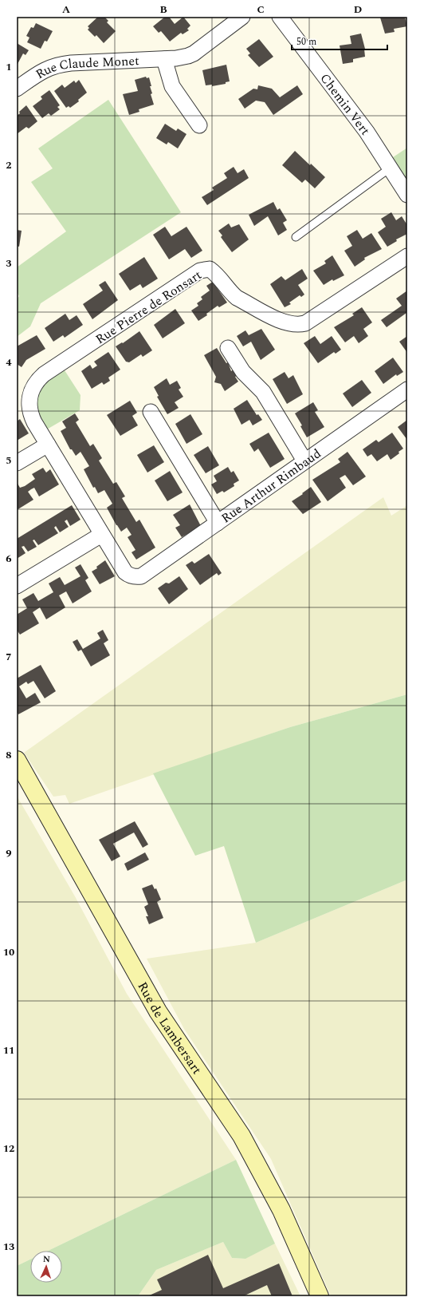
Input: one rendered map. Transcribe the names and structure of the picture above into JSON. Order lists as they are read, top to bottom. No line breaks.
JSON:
{"streets":{"main road":["Rue de Lambersart"],"street":["Rue Claude Monet","Chemin Vert","Rue Pierre de Ronsart","Rue Arthur Rimbaud"]},"crossings":[["Rue Pierre de Ronsart","Rue Arthur Rimbaud"]],"scale_bar":"50 m","north":"top","grid":{"columns":["A","B","C","D"],"rows":["1","2","3","4","5","6","7","8","9","10","11","12","13"]}}
